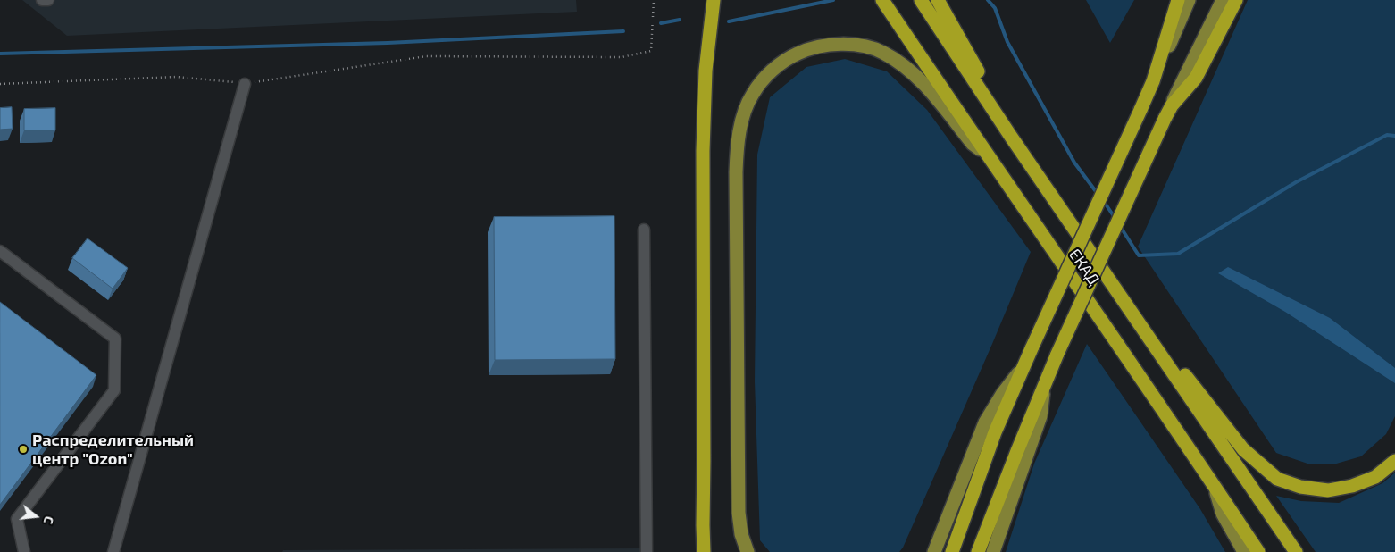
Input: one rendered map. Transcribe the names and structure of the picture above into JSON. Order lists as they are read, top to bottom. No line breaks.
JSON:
{"streets":{"highway":["ЕКАД"]},"places":["Распределительный центр \"Ozon\""],"north":"right"}
